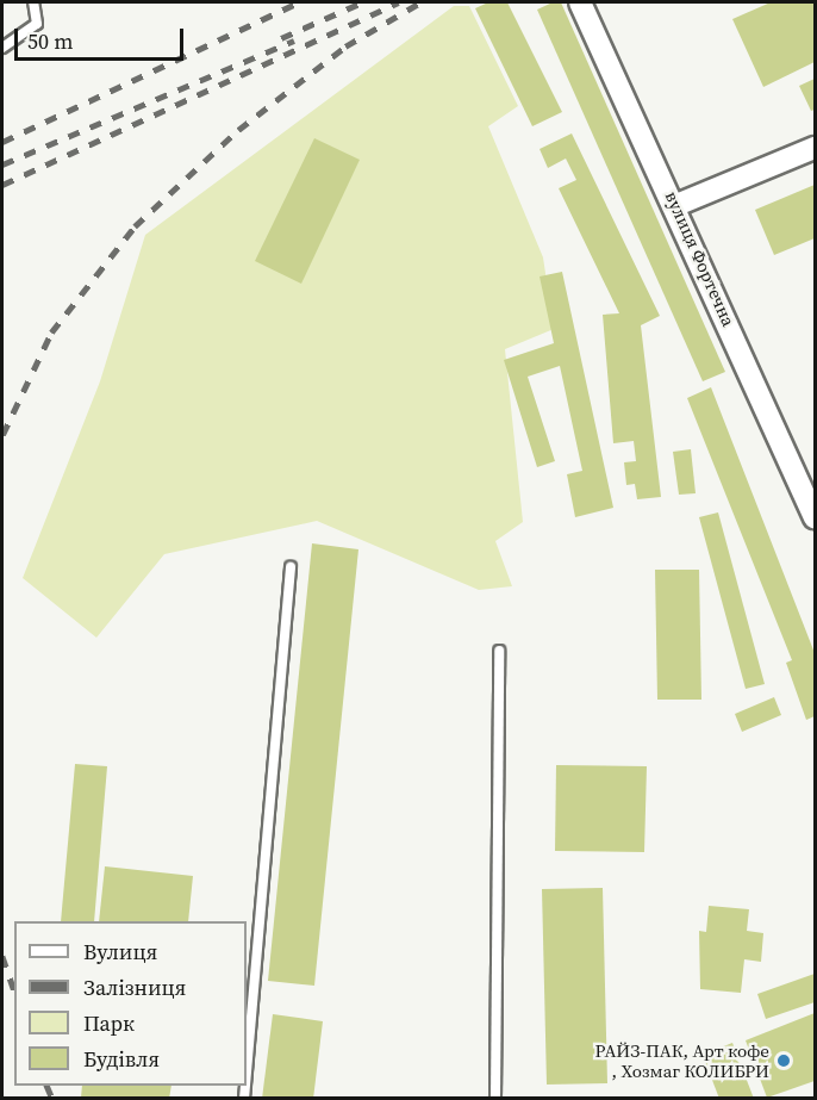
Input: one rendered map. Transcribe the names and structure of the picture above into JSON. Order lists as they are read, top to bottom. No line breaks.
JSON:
{"streets":{"street":["вулиця Фортечна"]},"places":["РАЙЗ-ПАК, Арт кофе , Хозмаг КОЛИБРИ"],"legend":["Вулиця","Залізниця","Парк","Будівля"],"scale_bar":"50 m"}
